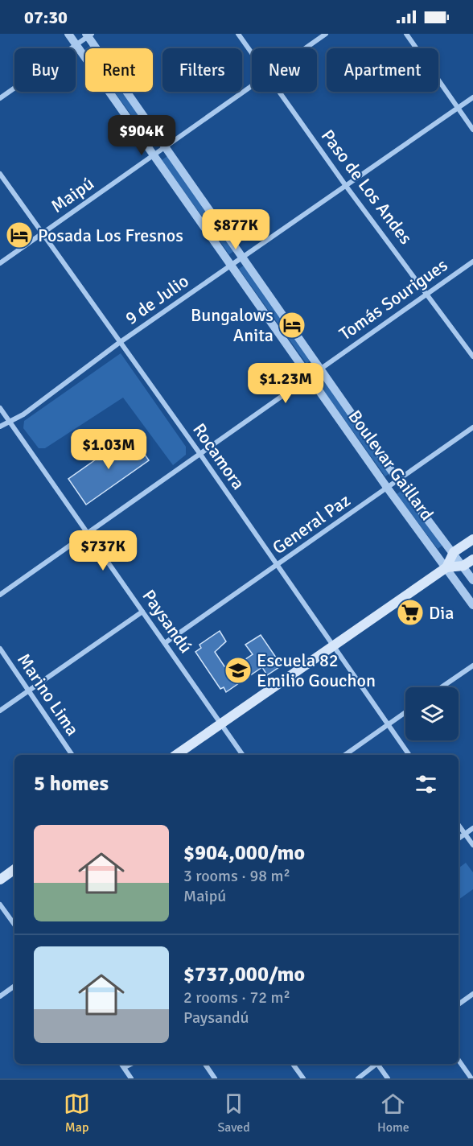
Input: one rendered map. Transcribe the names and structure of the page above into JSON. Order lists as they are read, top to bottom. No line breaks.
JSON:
{"streets":{"street":["Paso de Los Andes","Maipú","9 de Julio","Tomás Sourigues","Rocamora","Boulevar Gaillard","General Paz","Paysandú","Marino Lima"]},"crossings":[["Paso de Los Andes","9 de Julio"],["Paso de Los Andes","Tomás Sourigues"],["Maipú","Rocamora"],["Maipú","Boulevar Gaillard"],["9 de Julio","Rocamora"],["9 de Julio","Boulevar Gaillard"],["9 de Julio","Paysandú"],["Tomás Sourigues","Rocamora"],["Tomás Sourigues","Boulevar Gaillard"],["Tomás Sourigues","Paysandú"],["Rocamora","General Paz"],["Boulevar Gaillard","General Paz"],["General Paz","Paysandú"]],"places":{"hotel":["Posada Los Fresnos","Bungalows Anita"],"supermarket":["Dia"],"school or university":["Escuela 82 Emilio Gouchon"]},"page":{"status":"07:30","chip":["Buy","Rent","Filters","New","Apartment"],"price":["$904K","$877K","$1.23M","$1.03M","$737K"],"heading":"5 homes","list":[{"name":"$904,000/mo","note":"3 rooms · 98 m² · Maipú"},{"name":"$737,000/mo","note":"2 rooms · 72 m² · Paysandú"}],"tabs":["Map","Saved","Home"]}}
